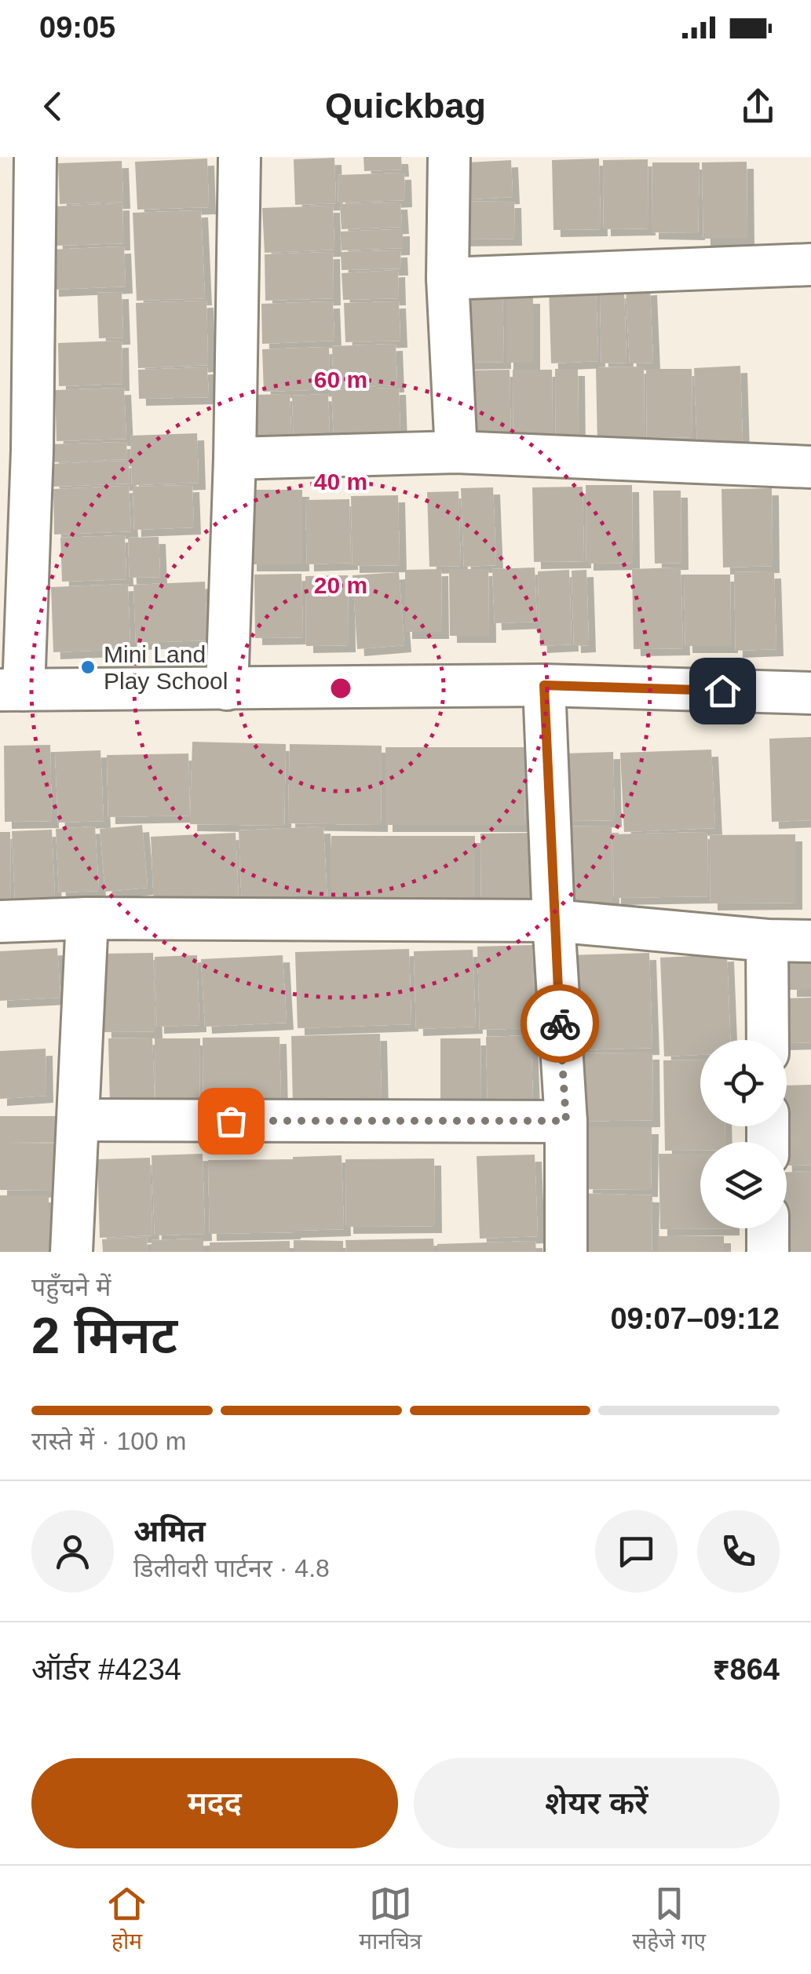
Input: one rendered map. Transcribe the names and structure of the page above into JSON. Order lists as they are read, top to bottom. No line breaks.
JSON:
{"places":["Mini Land Play School"],"page":{"status":"09:05","header":"Quickbag","heading":["2 मिनट","पहुँचने में","09:07–09:12"],"panel":["अमित","डिलीवरी पार्टनर · 4.8","ऑर्डर #4234","₹864"],"bar":"रास्ते में · 100 m","buttons":["मदद","शेयर करें"],"tabs":["होम","मानचित्र","सहेजे गए"]},"rings":["60 m","40 m","20 m"]}
